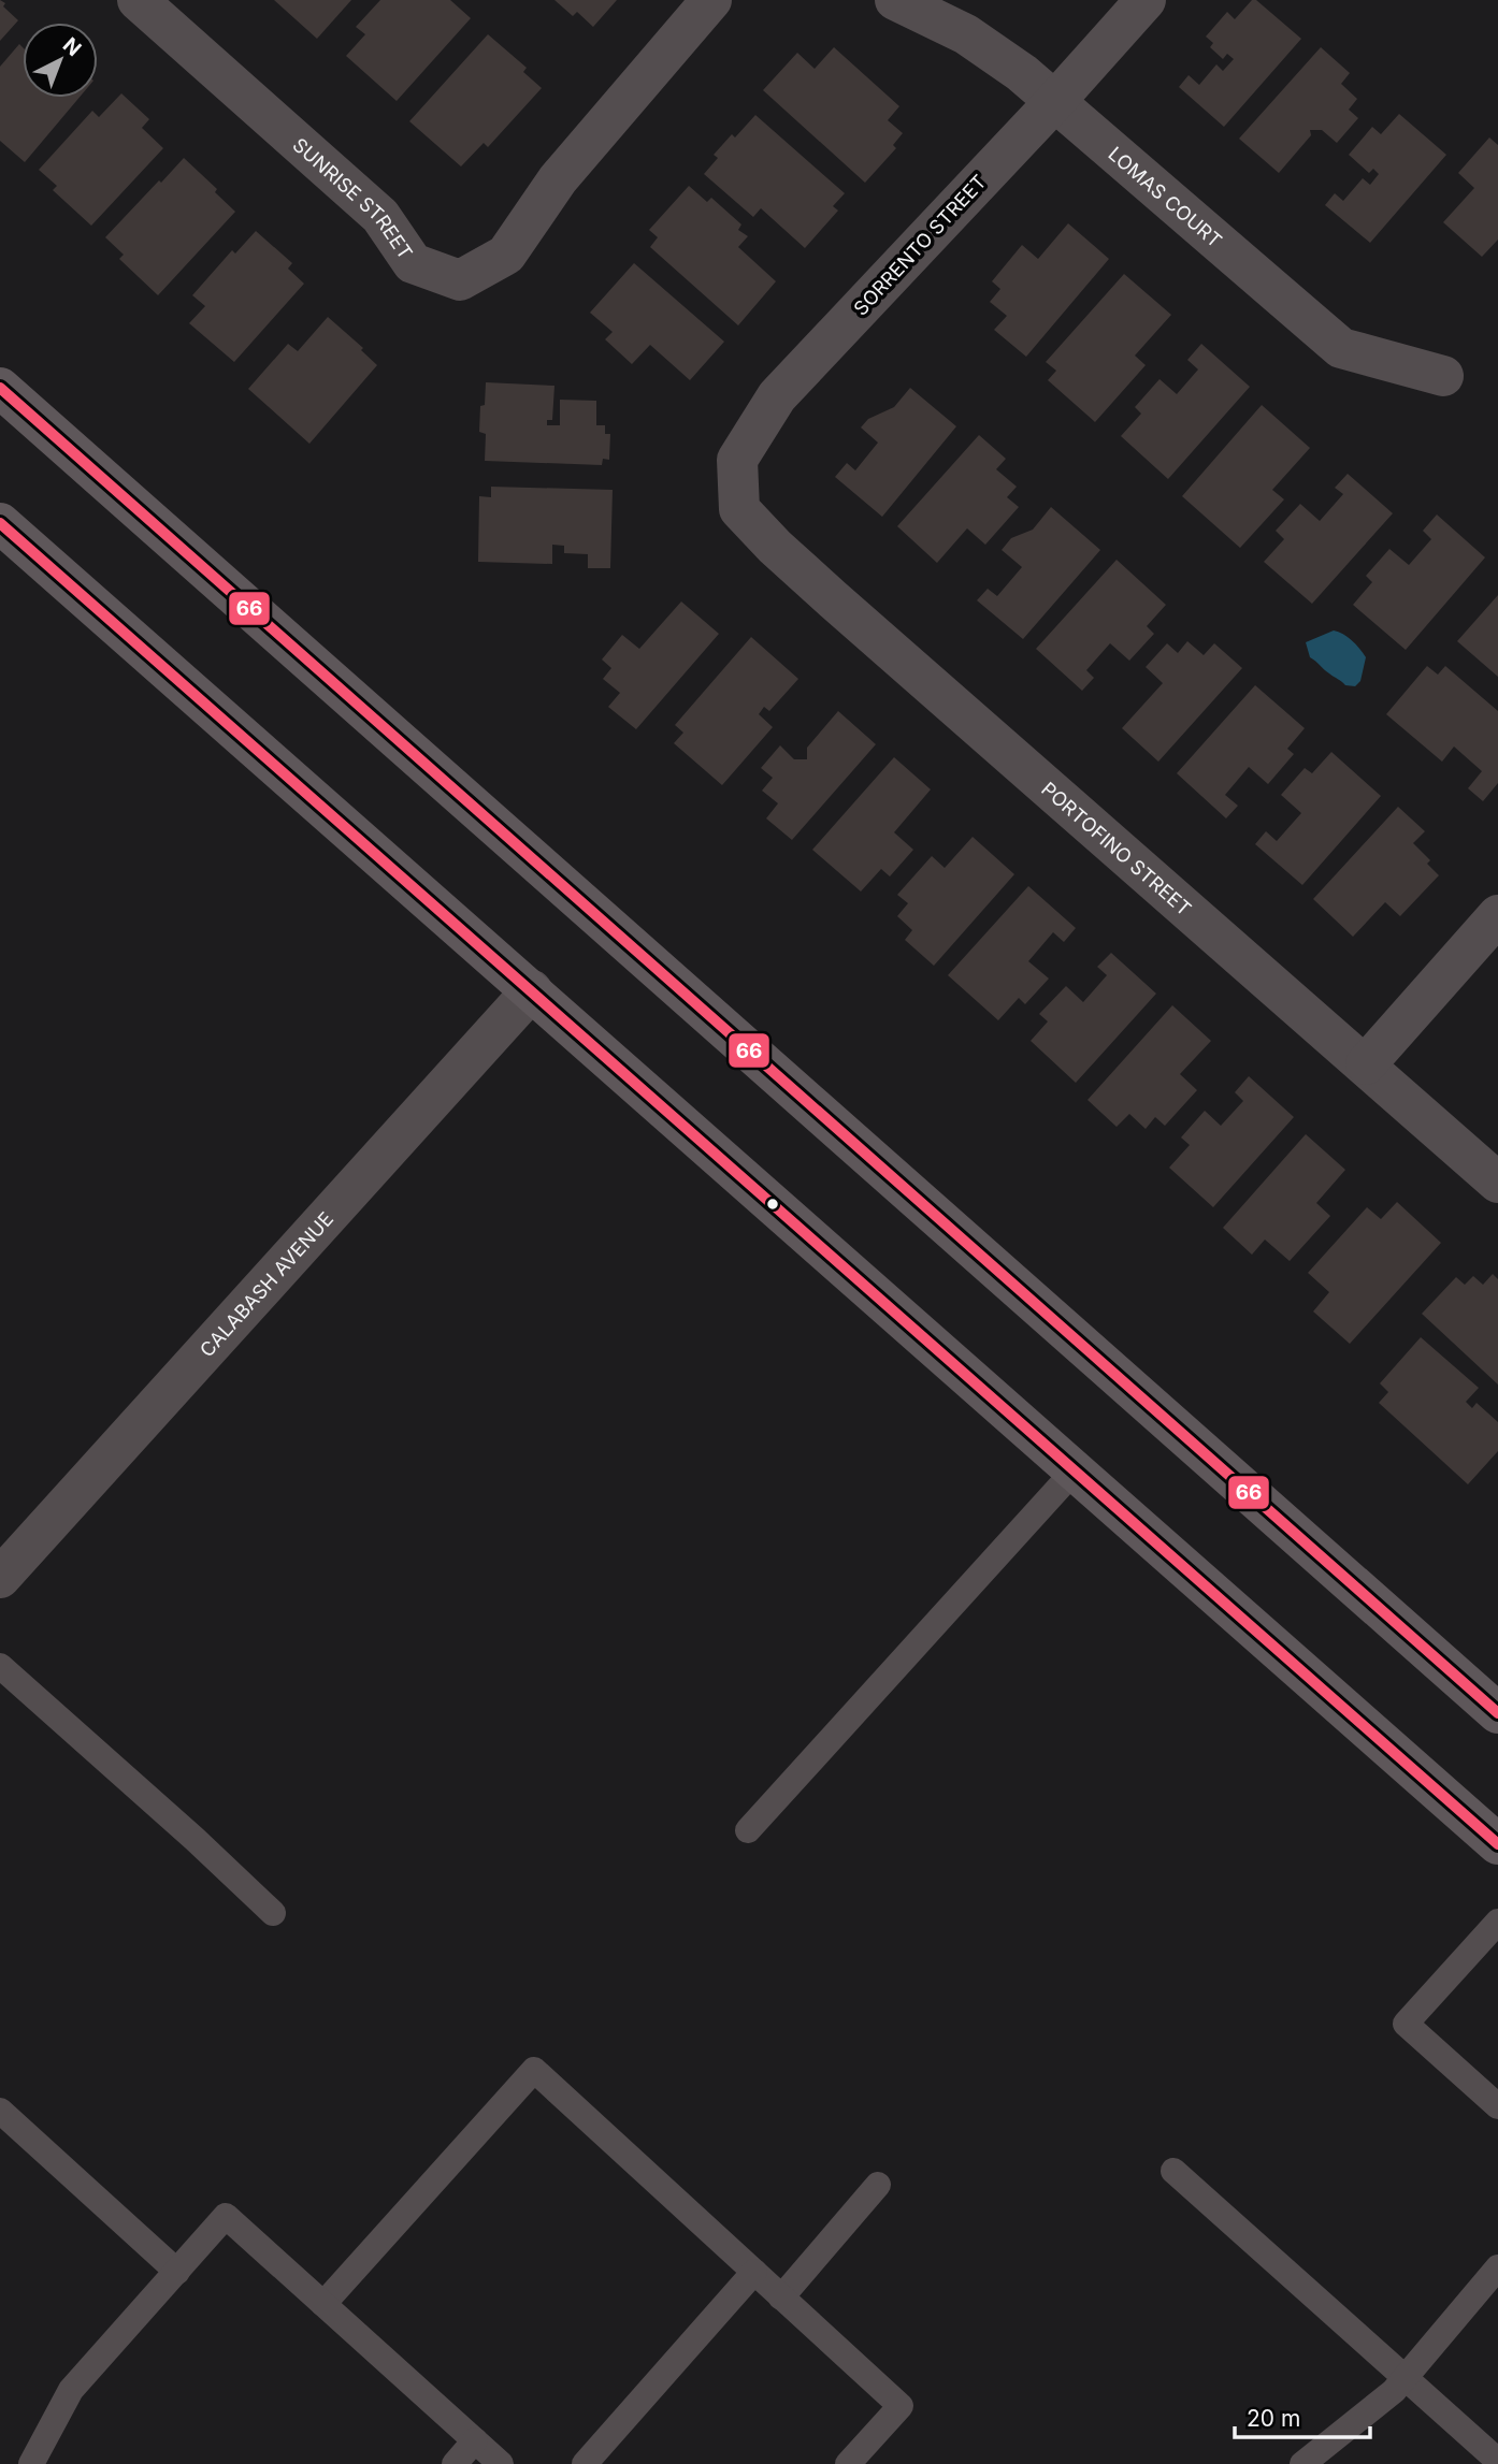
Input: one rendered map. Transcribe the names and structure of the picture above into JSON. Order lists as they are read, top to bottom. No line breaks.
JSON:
{"streets":{"street":["LOMAS COURT","SUNRISE STREET","SORRENTO STREET","PORTOFINO STREET","CALABASH AVENUE"]},"crossings":[["LOMAS COURT","SORRENTO STREET"],["SORRENTO STREET","PORTOFINO STREET"]],"lines":["transit line 66"],"scale_bar":"20 m","north":"top right"}
